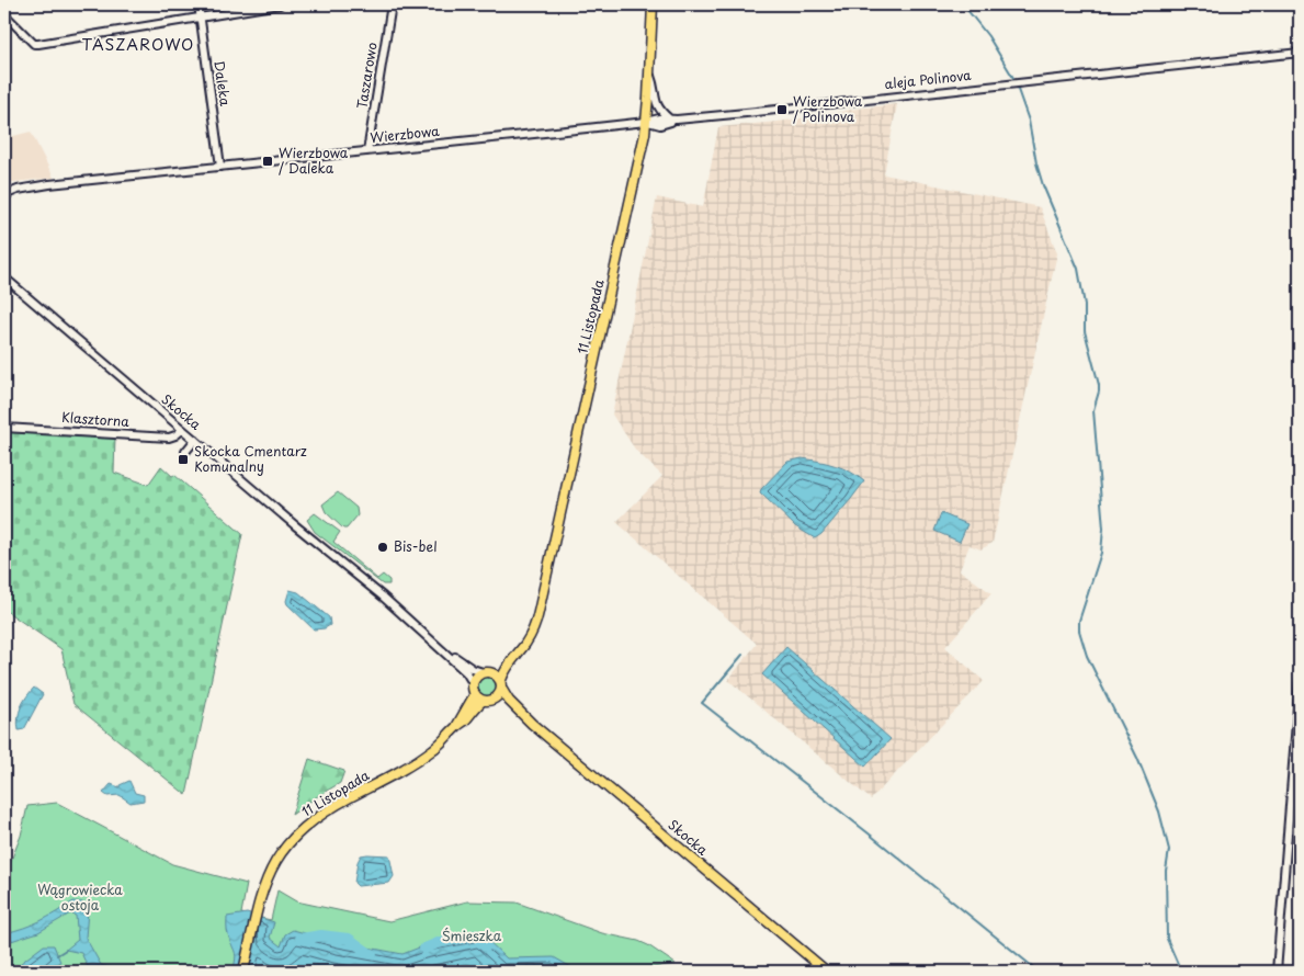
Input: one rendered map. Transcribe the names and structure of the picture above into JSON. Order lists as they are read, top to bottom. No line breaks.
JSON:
{"streets":{"main road":["11 Listopada","Skocka"],"street":["Taszarowo","aleja Polinova","Daleka","Wierzbowa","Klasztorna"]},"crossings":[["Taszarowo","Wierzbowa"],["aleja Polinova","Wierzbowa"],["aleja Polinova","11 Listopada"],["Daleka","Wierzbowa"],["Wierzbowa","11 Listopada"],["11 Listopada","Skocka"],["Skocka","Klasztorna"]],"districts":["TASZAROWO"],"parks":["Wągrowiecka ostoja","Śmieszka"],"places":{"transit":["Wierzbowa / Polinova","Wierzbowa / Daleka","Skocka Cmentarz Komunalny"],"other":["Bis-bel"]}}
